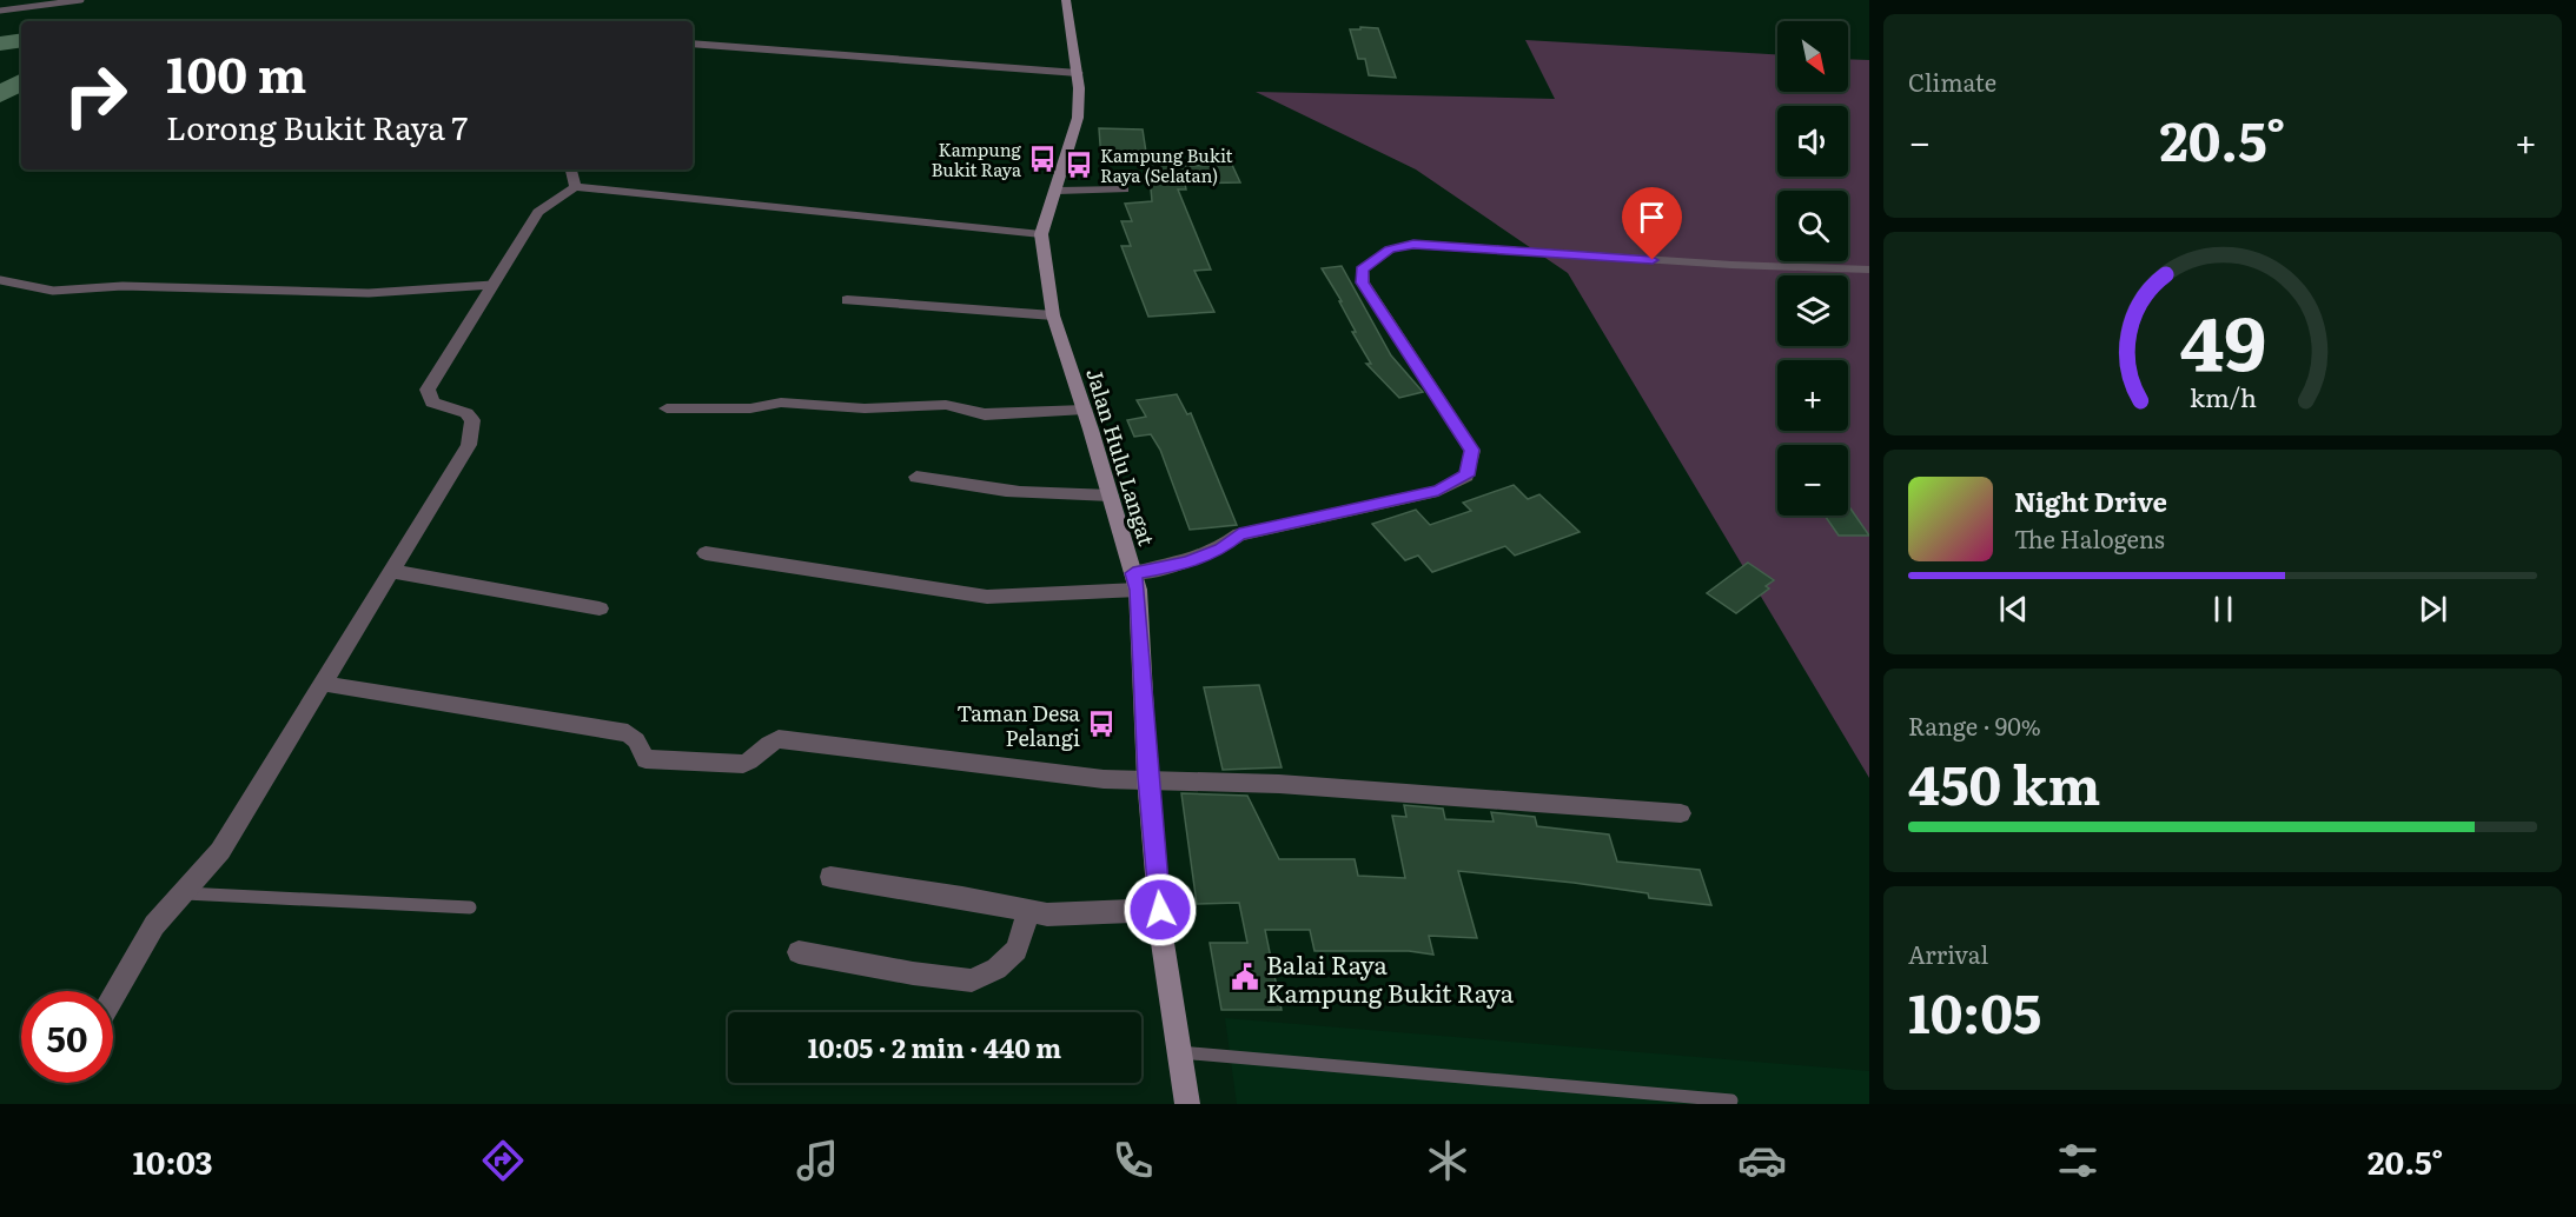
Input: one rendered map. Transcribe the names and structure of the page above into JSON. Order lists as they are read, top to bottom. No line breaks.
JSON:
{"streets":{"main road":["Jalan Hulu Langat"]},"places":{"bus stop":["Kampung Bukit Raya","Kampung Bukit Raya (Selatan)","Taman Desa Pelangi"],"public building":["Balai Raya Kampung Bukit Raya"]},"north":"bottom right","page":{"tile":["Climate",["Range · 90%","450 km"],["Arrival","10:05"]],"map_buttons":["+","−"],"turn":["100 m","Lorong Bukit Raya 7"],"heat":["−","20.5°","+"],"song":["Night Drive","The Halogens"],"limit":"50","trip":"10:05 · 2 min · 440 m","tabs":["10:03","20.5°"],"gauge":["49","km/h"]}}
